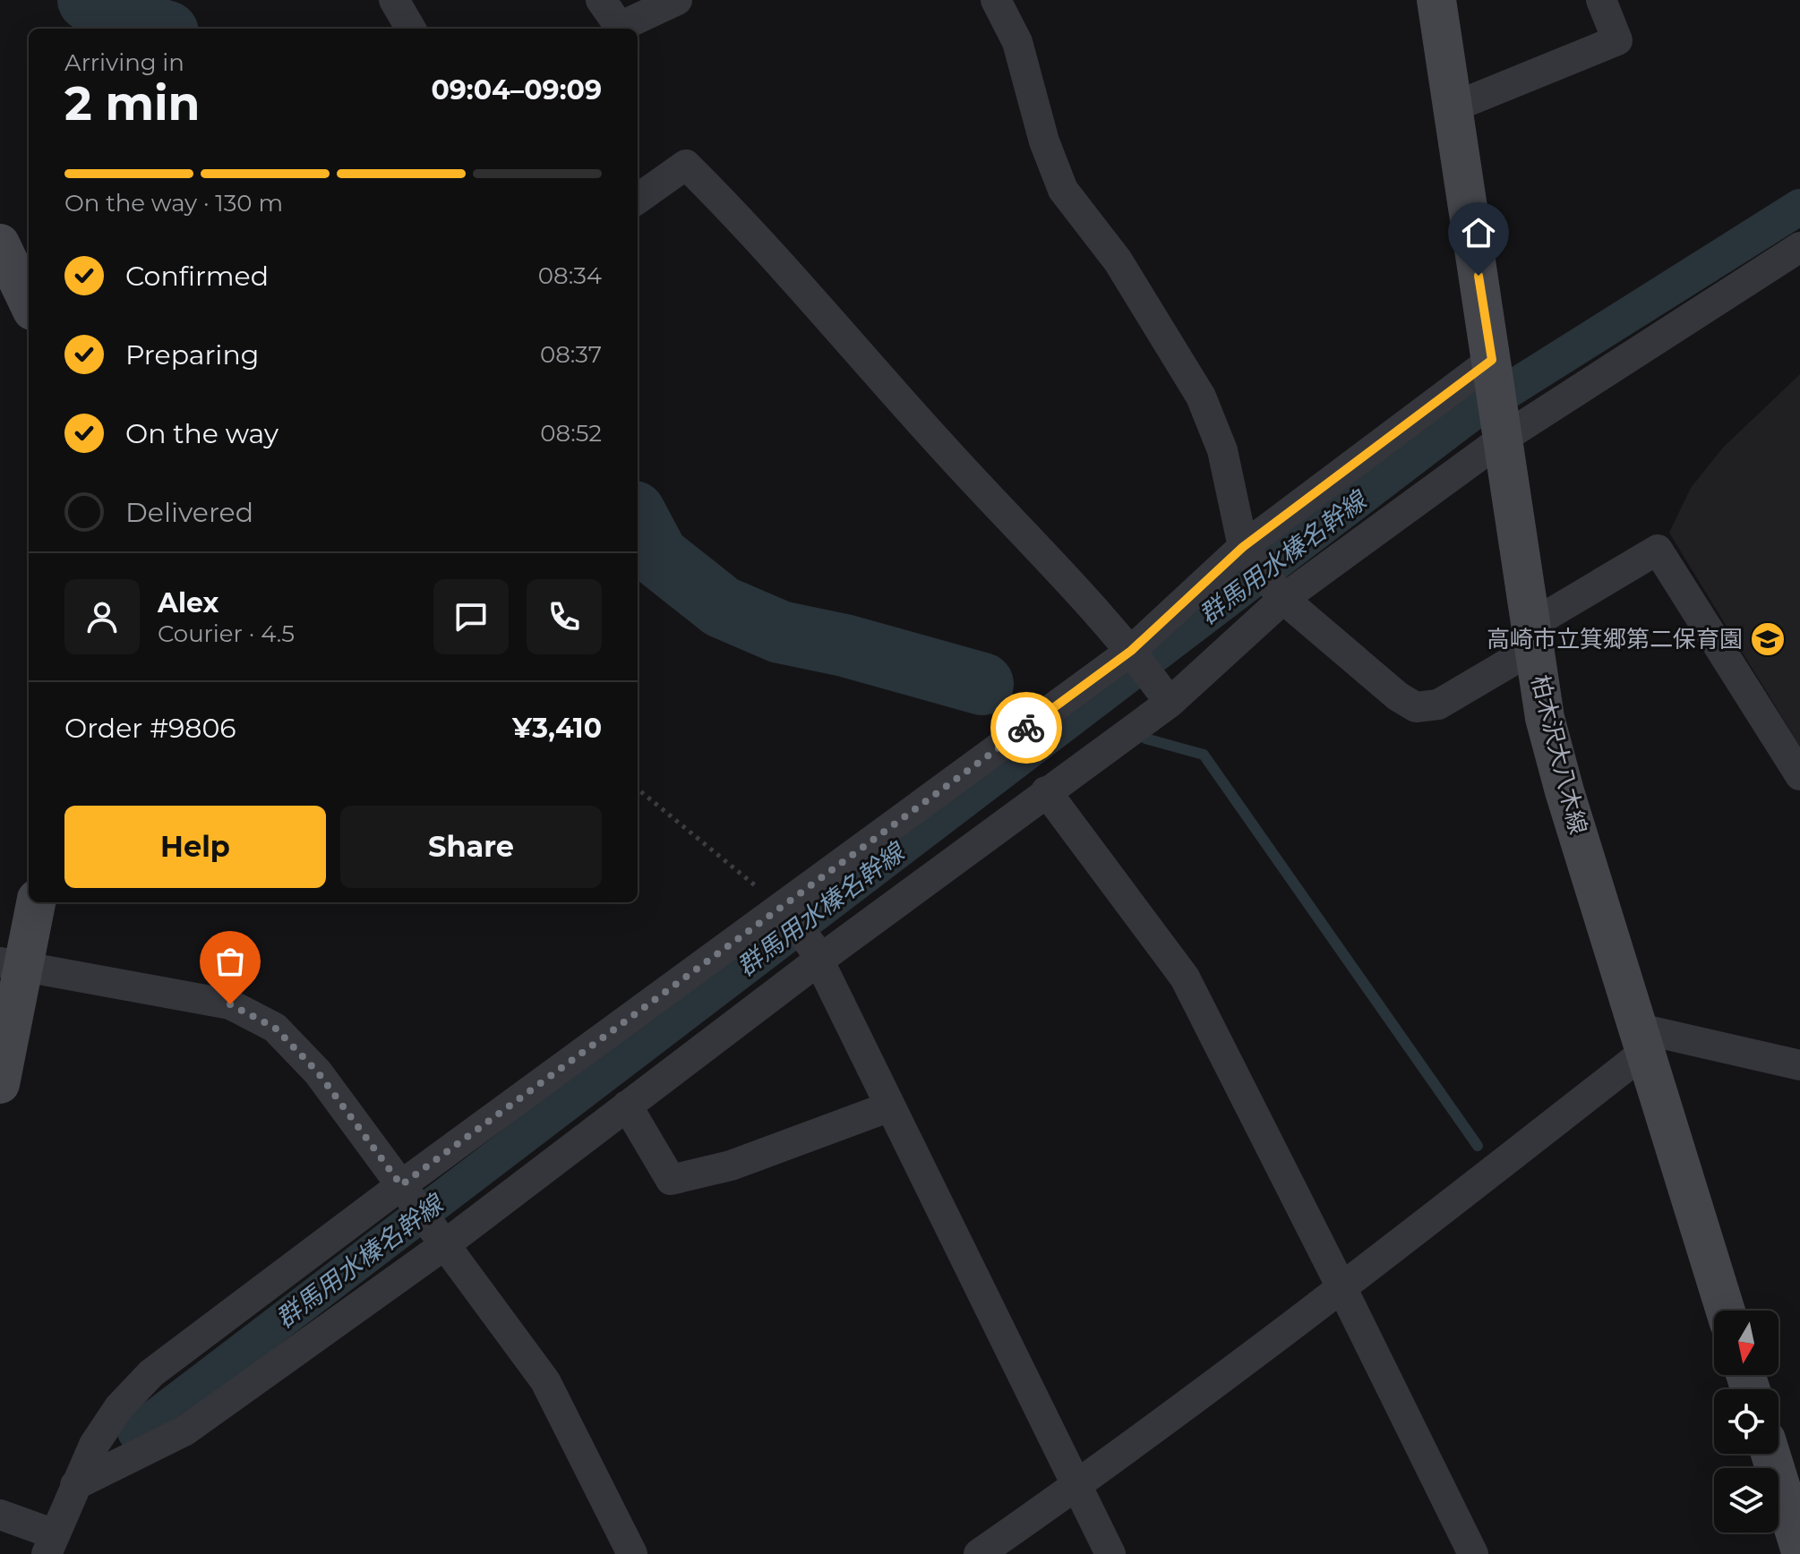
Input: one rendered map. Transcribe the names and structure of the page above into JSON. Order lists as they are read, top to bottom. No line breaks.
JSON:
{"streets":{"main road":["柏木沢大八木線"]},"water":["群馬用水榛名幹線"],"places":{"school or university":["高崎市立箕郷第二保育園"]},"north":"bottom","page":{"heading":["2 min","Arriving in","09:04–09:09"],"panel":["Alex","Courier · 4.5","Order #9806","¥3,410"],"bar":"On the way · 130 m","list":[["Confirmed","08:34"],["Preparing","08:37"],["On the way","08:52"],"Delivered"],"buttons":["Help","Share"]}}
